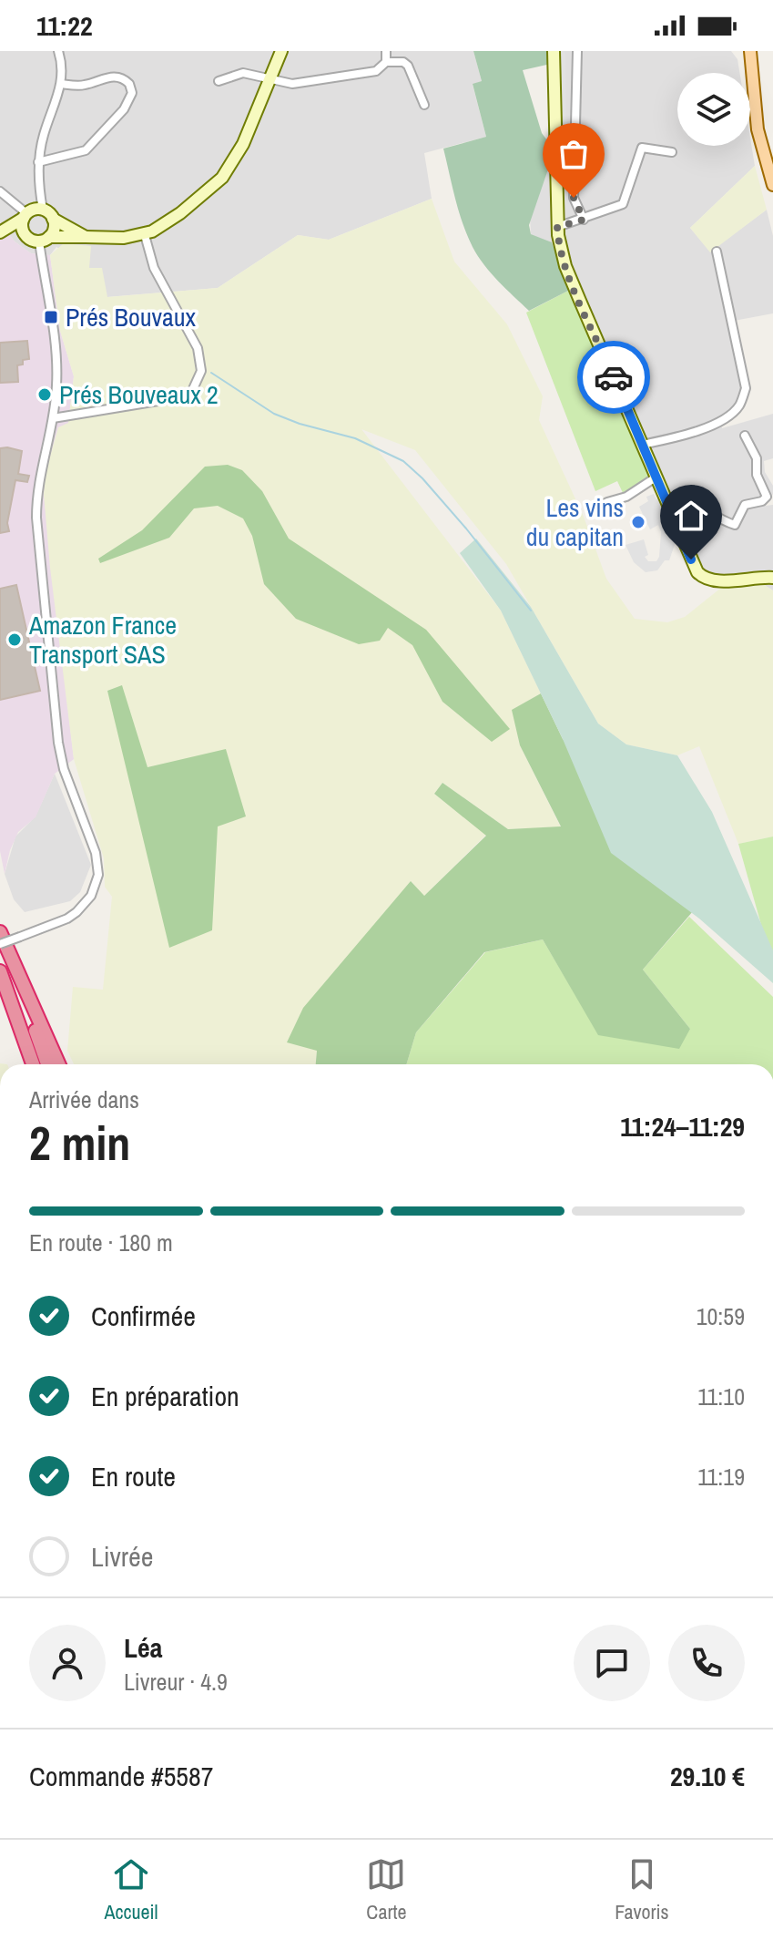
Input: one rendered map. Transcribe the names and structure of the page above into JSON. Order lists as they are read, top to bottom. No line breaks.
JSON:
{"places":{"transit":["Prés Bouvaux"],"other":["Prés Bouveaux 2","Les vins du capitan","Amazon France Transport SAS"]},"page":{"status":"11:22","heading":["2 min","Arrivée dans","11:24–11:29"],"panel":["Léa","Livreur · 4.9","Commande #5587","29.10 €"],"bar":"En route · 180 m","list":[["Confirmée","10:59"],["En préparation","11:10"],["En route","11:19"],"Livrée"],"tabs":["Accueil","Carte","Favoris"]}}
